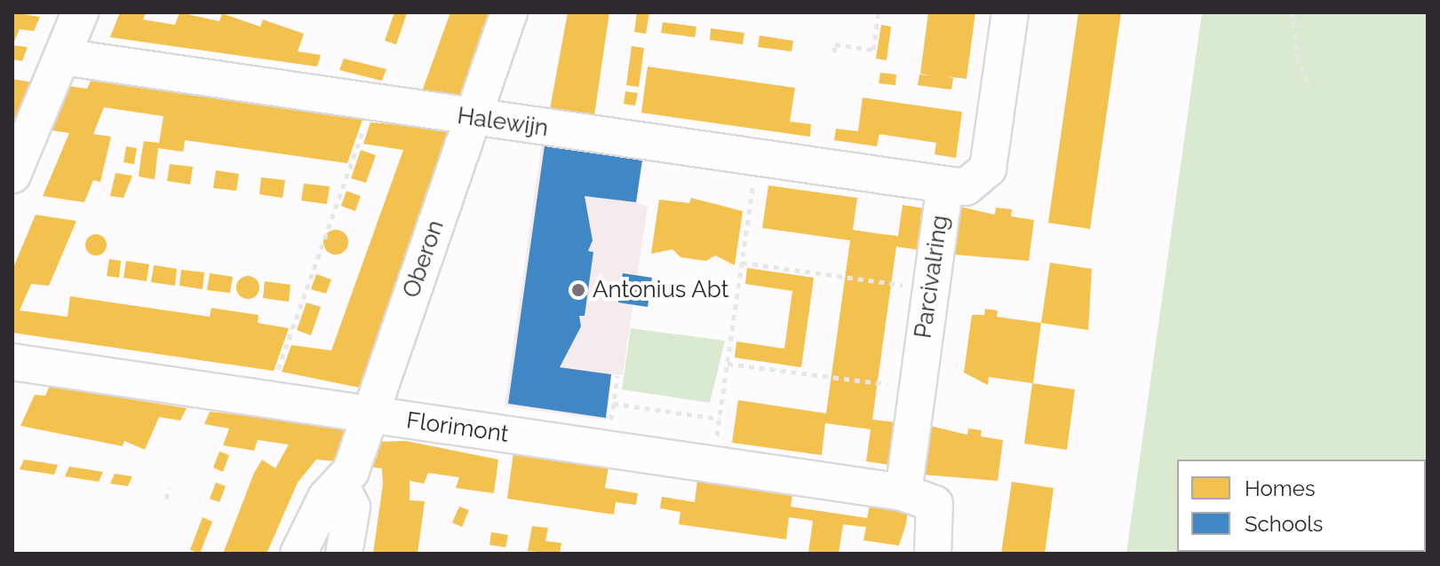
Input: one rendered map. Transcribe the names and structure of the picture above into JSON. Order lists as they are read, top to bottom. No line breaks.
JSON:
{"streets":{"street":["Halewijn","Oberon","Parcivalring","Florimont"]},"crossings":[["Halewijn","Oberon"],["Halewijn","Parcivalring"],["Oberon","Florimont"],["Parcivalring","Florimont"]],"places":["Antonius Abt"],"legend":["Homes","Schools"]}
